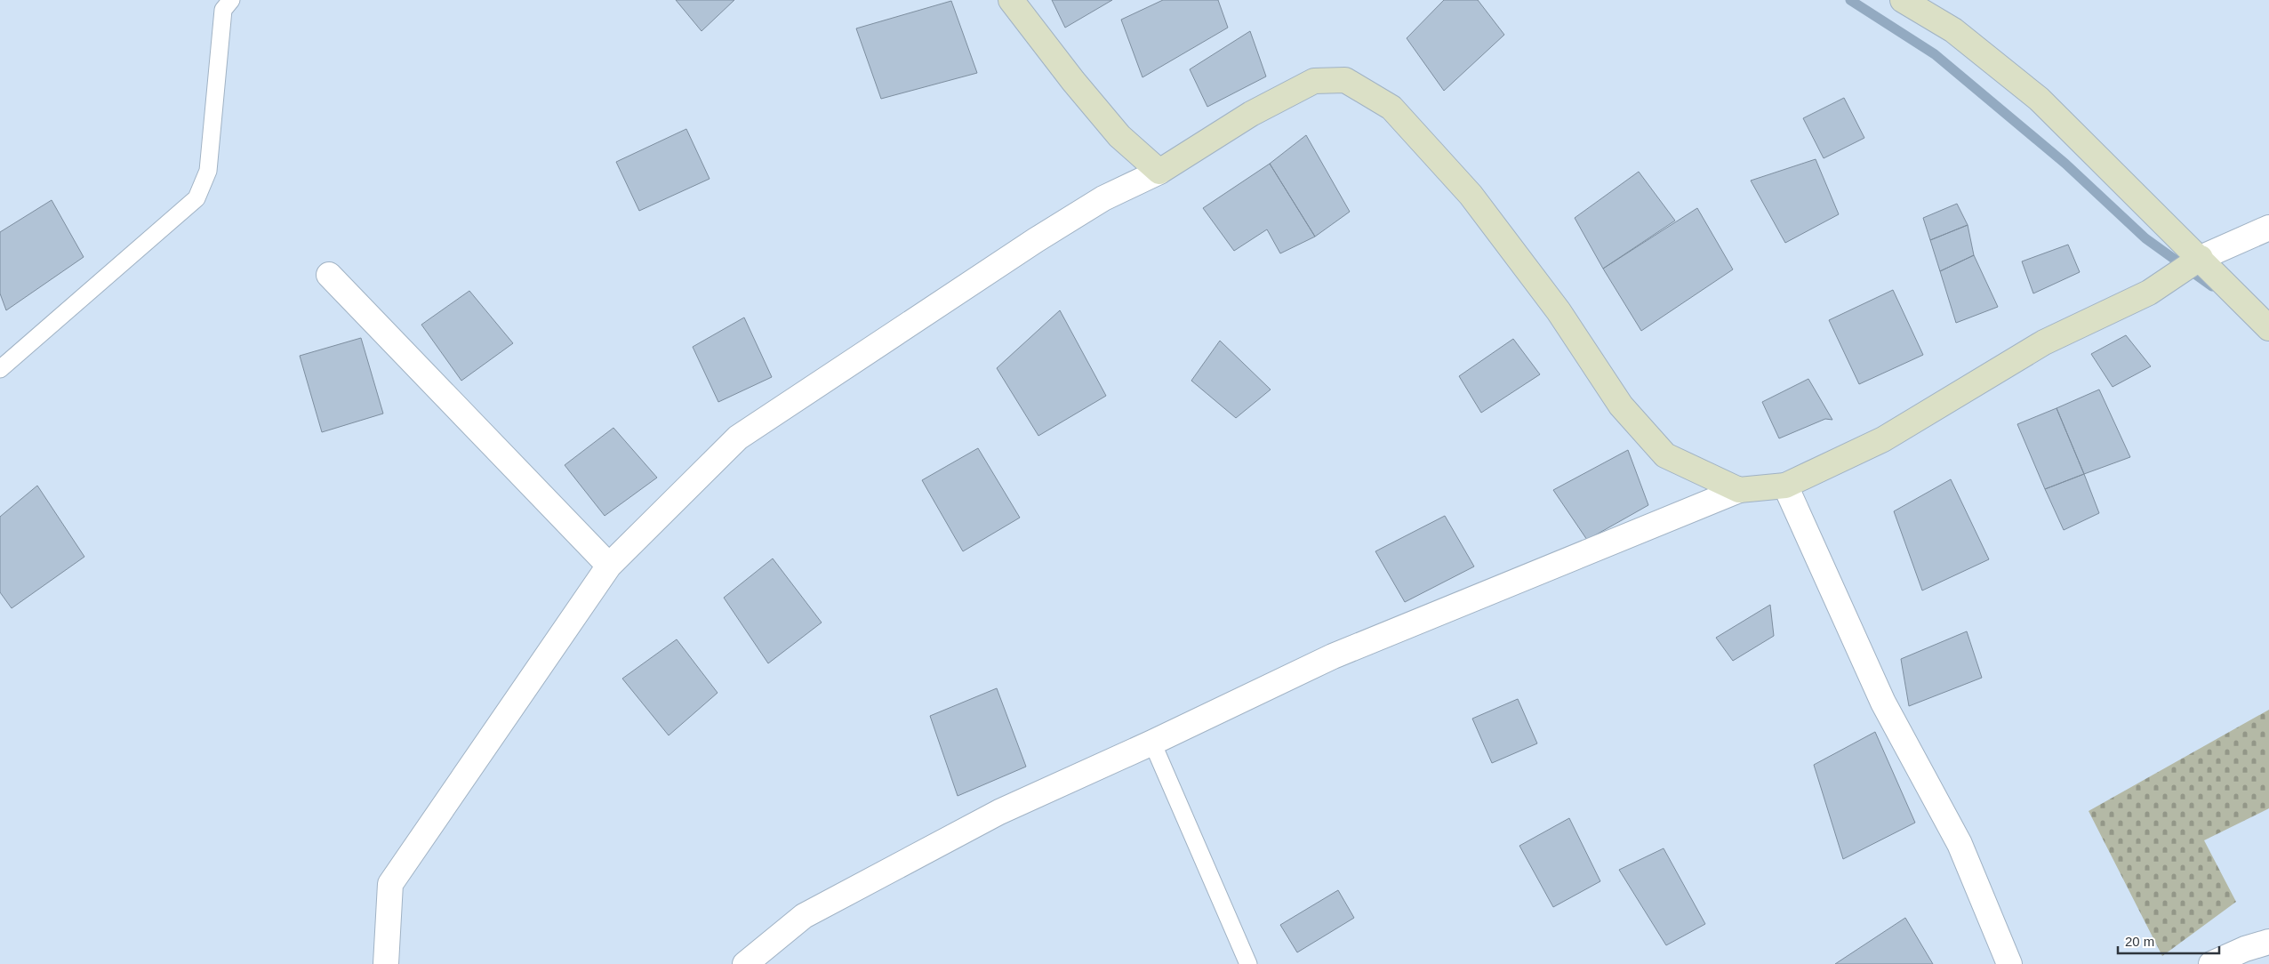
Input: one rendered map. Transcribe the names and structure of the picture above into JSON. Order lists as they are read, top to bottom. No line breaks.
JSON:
{"scale_bar":"20 m"}
